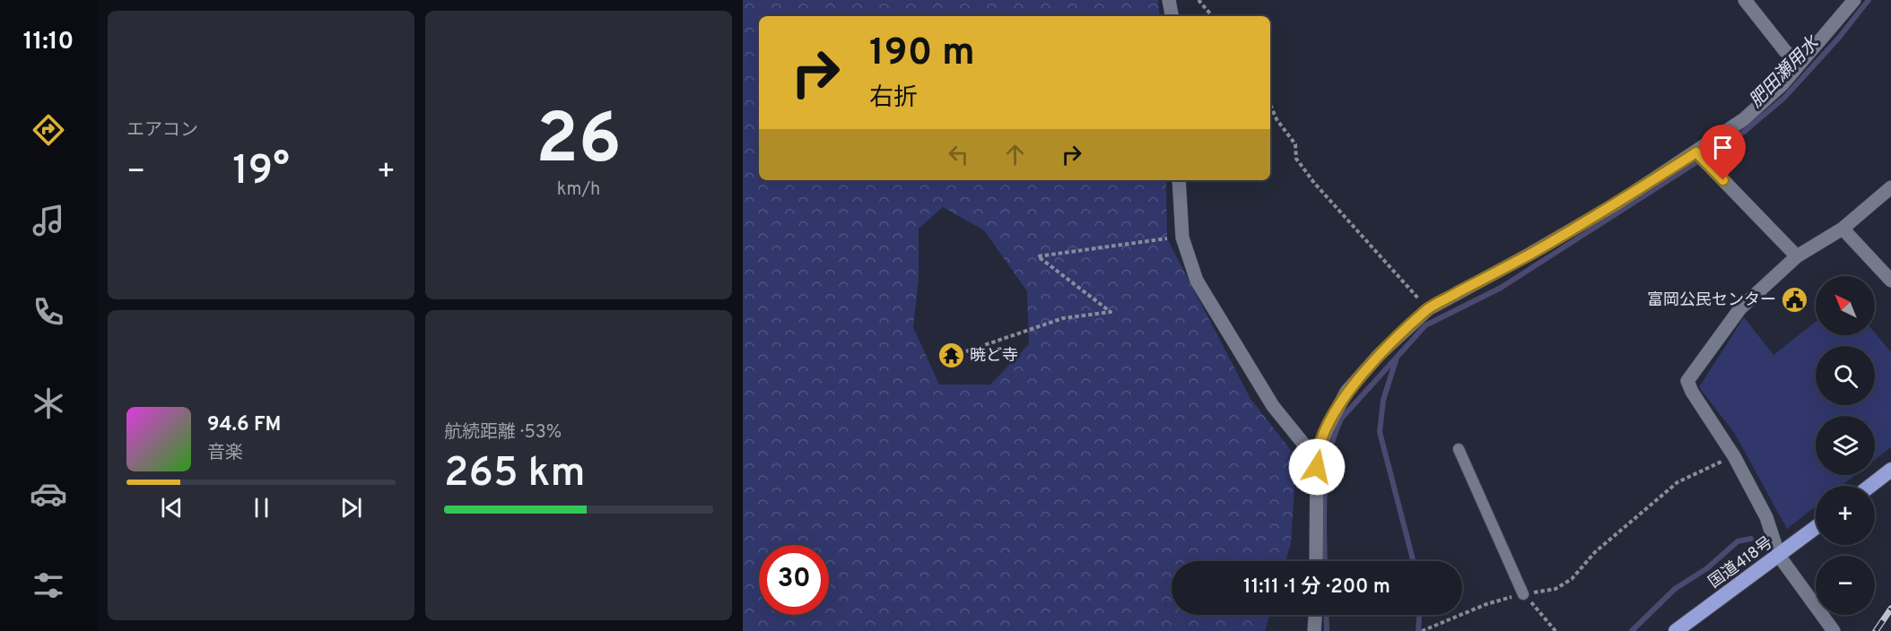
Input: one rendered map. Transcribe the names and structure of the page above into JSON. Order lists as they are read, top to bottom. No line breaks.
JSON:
{"streets":{"highway":["国道418号"]},"water":["肥田瀬用水"],"places":{"public building":["富岡公民センター"],"temple":["暁ど寺"]},"north":"top left","page":{"tabs":"11:10","tile":["エアコン",["26","km/h"],["航続距離 · 53%","265 km"]],"turn":["190 m","右折"],"heat":["−","19°","+"],"map_buttons":["+","−"],"song":["94.6 FM","音楽"],"limit":"30","trip":"11:11 · 1 分 · 200 m"}}
